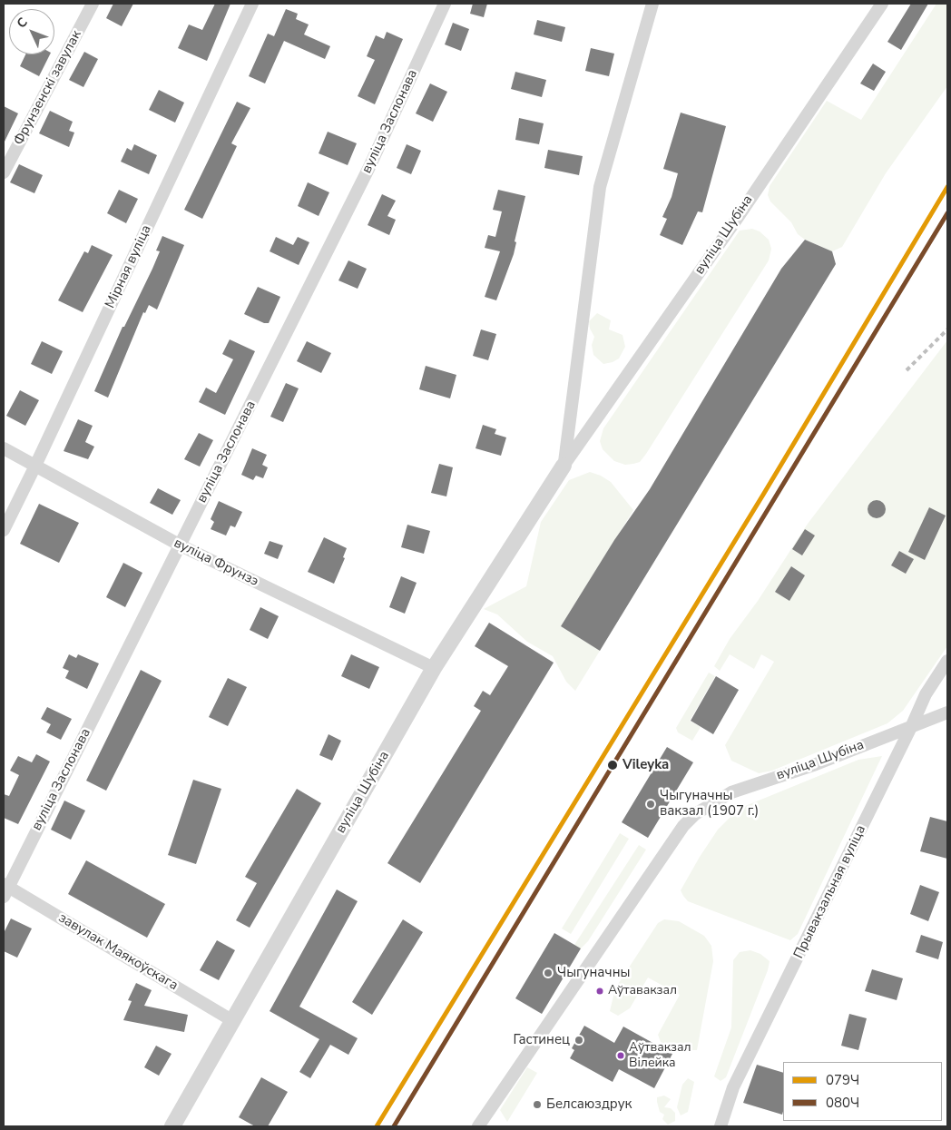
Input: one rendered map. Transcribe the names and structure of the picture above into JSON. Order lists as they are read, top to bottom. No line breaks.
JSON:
{"streets":{"street":["Фрунзенскі завулак","вуліца Заслонава","вуліца Шубіна","Мірная вуліца","вуліца Фрунзэ","Прывакзальная вуліца","завулак Маякоўскага"]},"crossings":[["вуліца Заслонава","вуліца Фрунзэ"],["вуліца Заслонава","завулак Маякоўскага"],["вуліца Шубіна","вуліца Фрунзэ"],["вуліца Шубіна","Прывакзальная вуліца"],["вуліца Шубіна","завулак Маякоўскага"],["Мірная вуліца","вуліца Фрунзэ"]],"places":["Vileyka","Чыгуначны вакзал (1907 г.)","Чыгуначны","Аўтавакзал","Гастинец","Аўтвакзал Вілейка","Белсаюздрук"],"lines":["transit line 079Ч","transit line 080Ч"],"legend":["079Ч","080Ч"],"north":"top left"}
